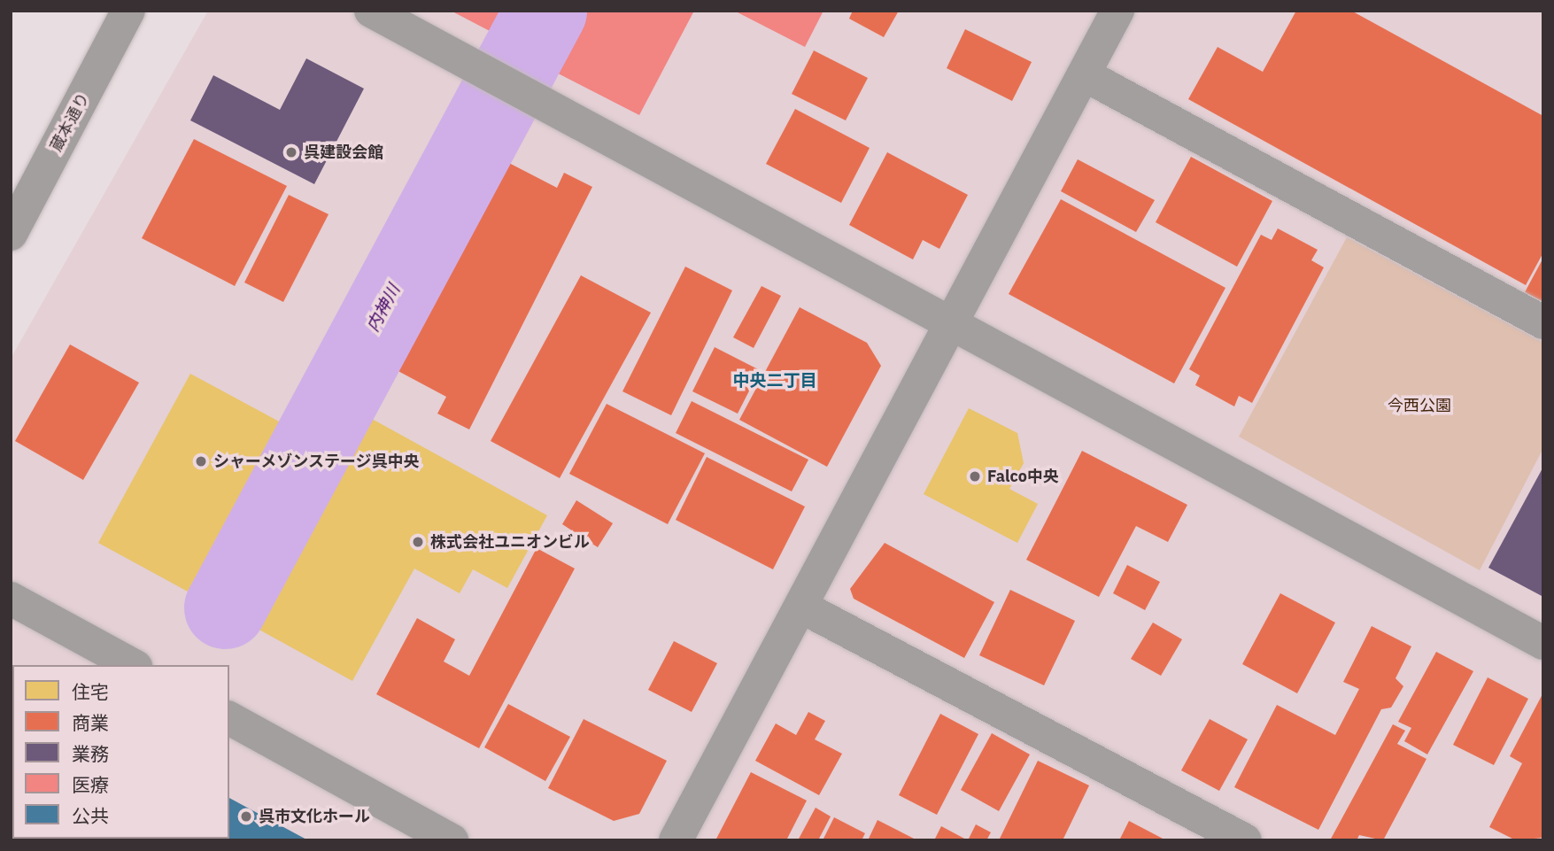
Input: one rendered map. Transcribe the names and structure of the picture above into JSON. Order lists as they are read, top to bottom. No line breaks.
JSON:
{"streets":{"street":["蔵本通り"]},"districts":["中央二丁目"],"water":["内神川"],"parks":["今西公園"],"places":["呉建設会館","シャーメゾンステージ呉中央","Falco中央","株式会社ユニオンビル","呉市文化ホール"],"legend":["住宅","商業","業務","医療","公共"]}
